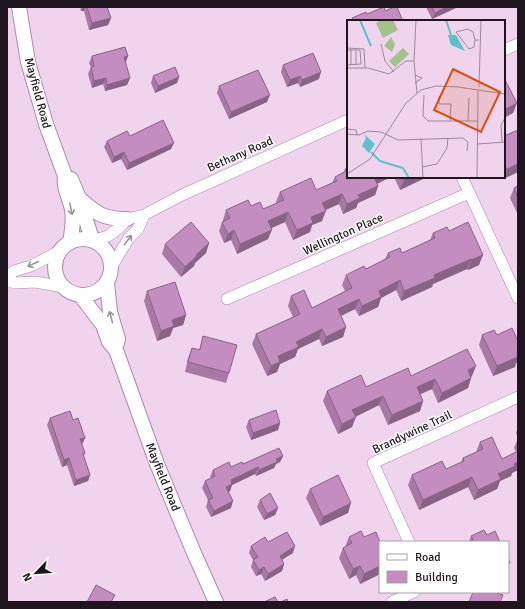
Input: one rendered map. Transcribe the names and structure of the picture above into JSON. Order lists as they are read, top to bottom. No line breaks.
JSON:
{"streets":{"street":["Mayfield Road","Bethany Road","Wellington Place","Brandywine Trail"]},"legend":["Road","Building"],"north":"bottom left"}
